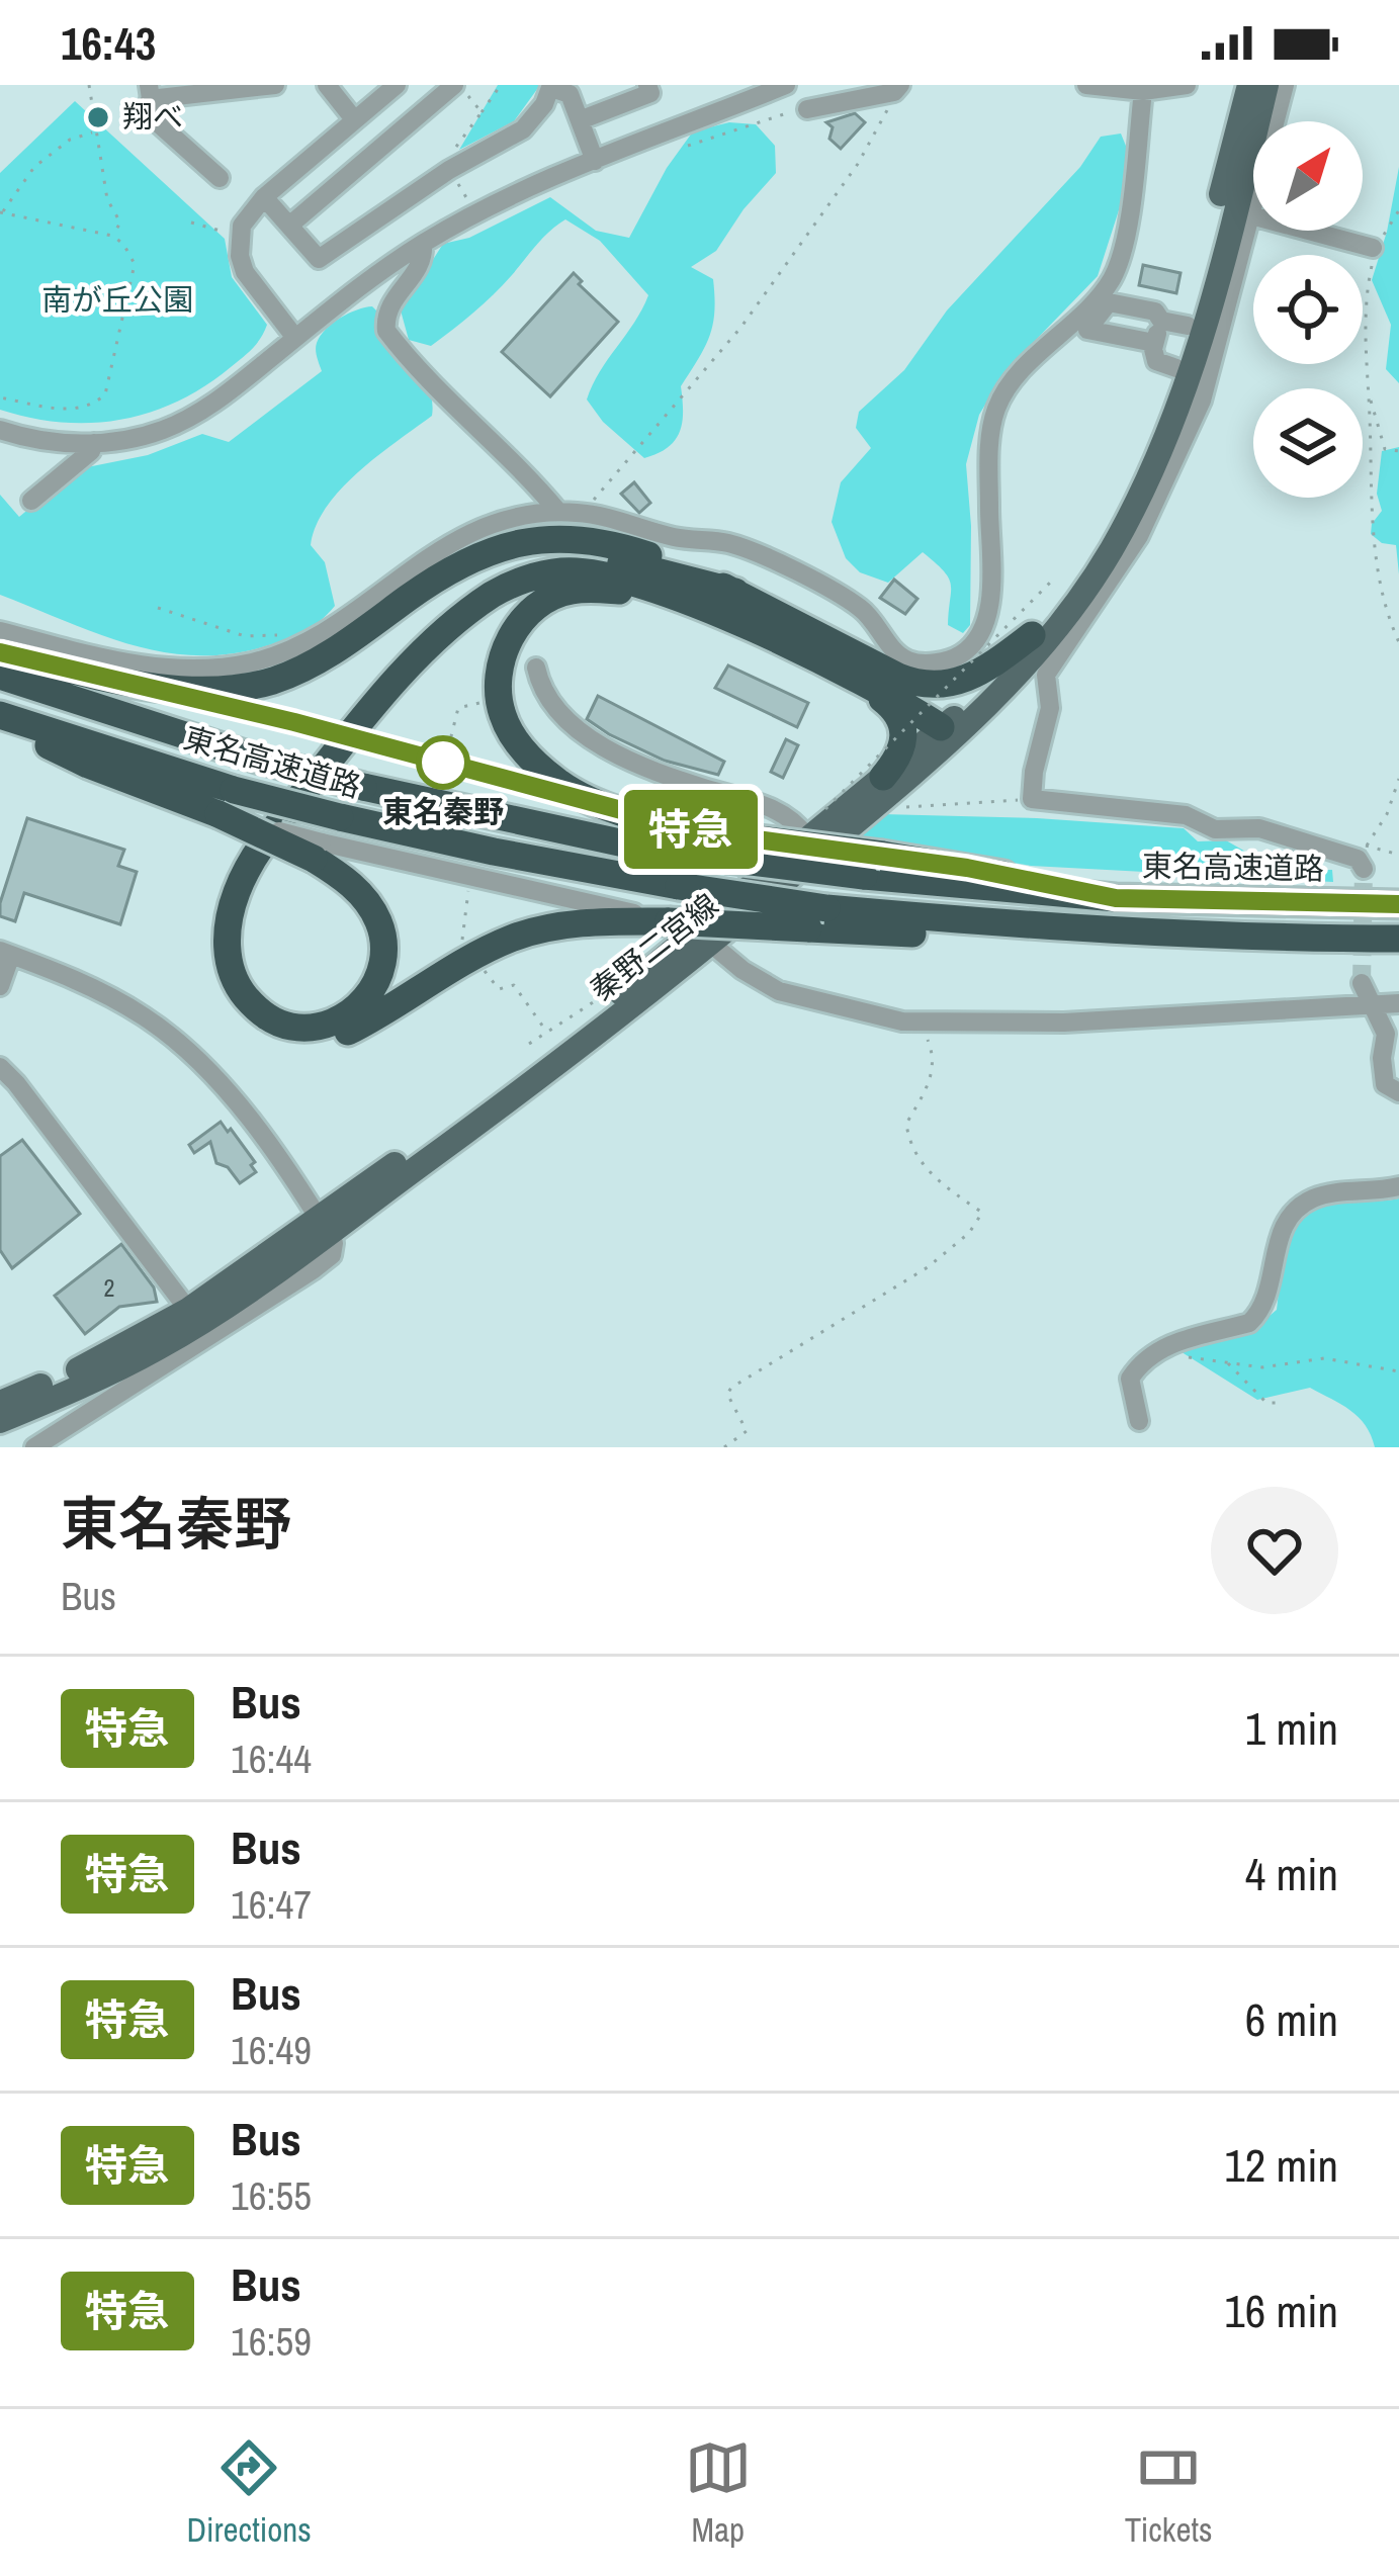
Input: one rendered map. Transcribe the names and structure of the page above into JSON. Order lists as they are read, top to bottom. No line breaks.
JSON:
{"streets":{"highway":["東名高速道路"],"main road":["秦野二宮線"]},"parks":["南が丘公園"],"places":["翔べ","東名秦野"],"lines":["bus line 特急"],"house_numbers":["2"],"north":"top right","page":{"status":"16:43","on_map":"特急","heading":["東名秦野","Bus"],"list":[{"mark":"特急","name":"Bus","note":"16:44","value":"1 min"},{"mark":"特急","name":"Bus","note":"16:47","value":"4 min"},{"mark":"特急","name":"Bus","note":"16:49","value":"6 min"},{"mark":"特急","name":"Bus","note":"16:55","value":"12 min"},{"mark":"特急","name":"Bus","note":"16:59","value":"16 min"}],"tabs":["Directions","Map","Tickets"]}}
